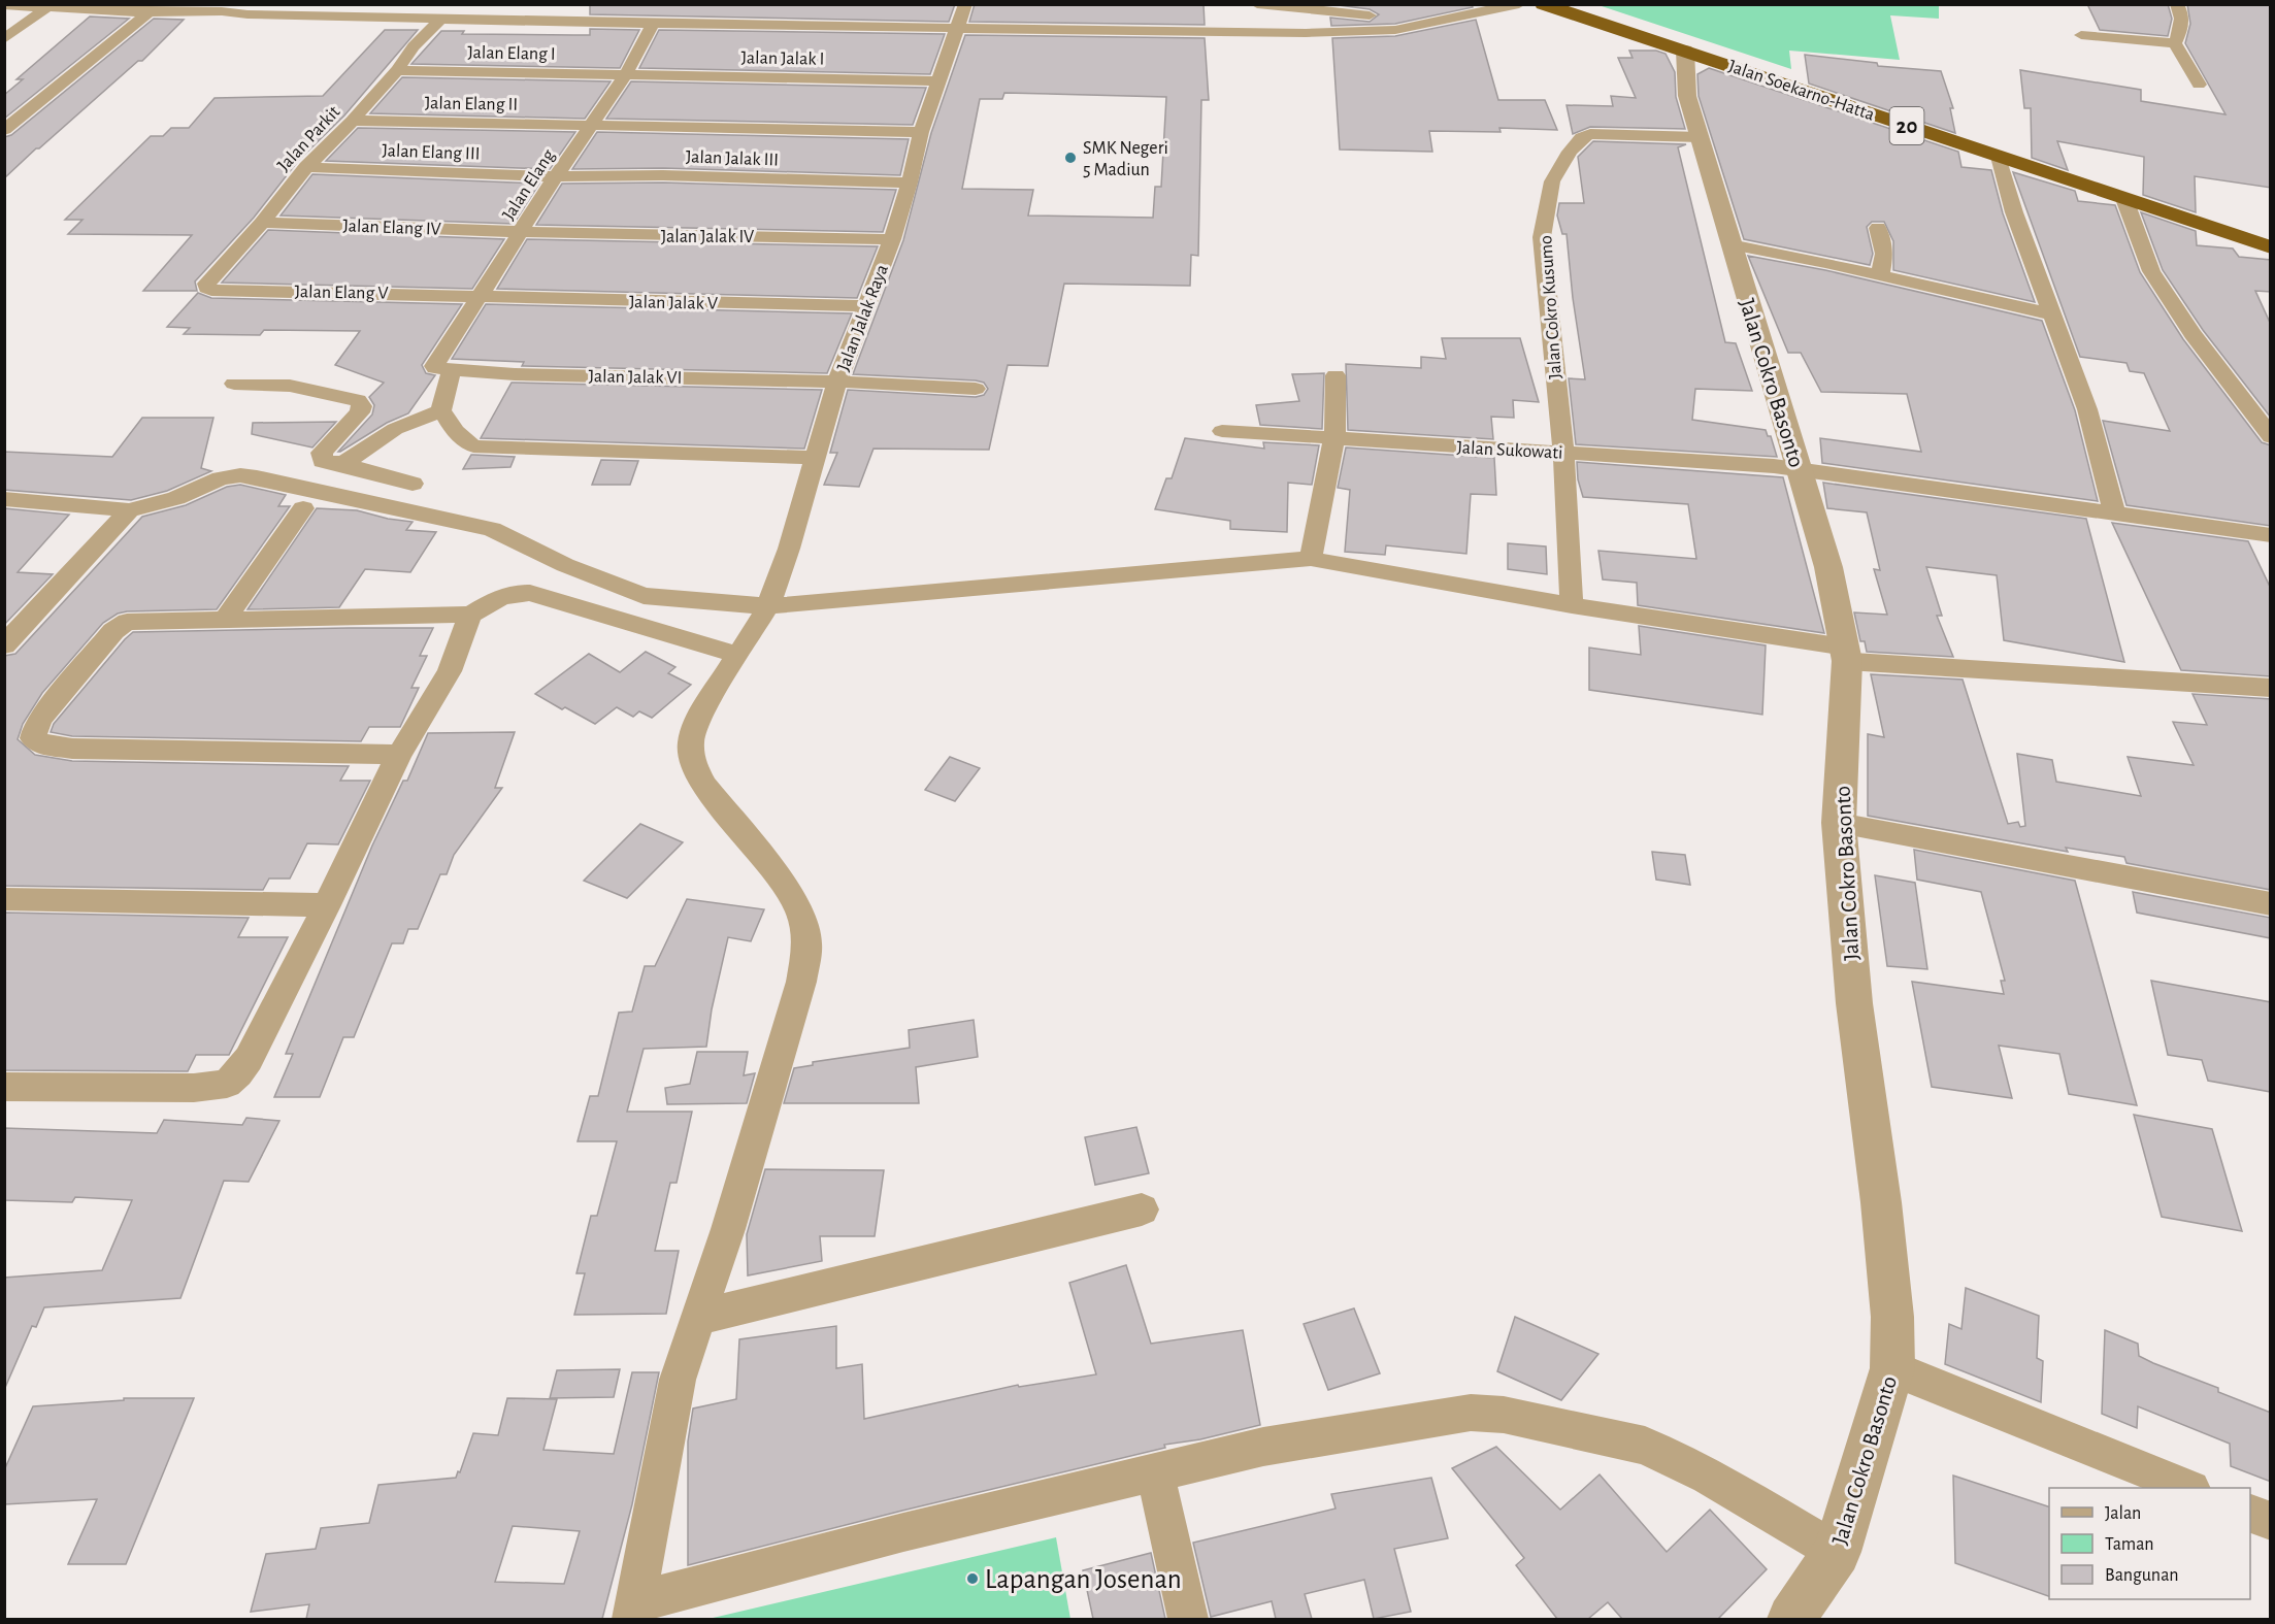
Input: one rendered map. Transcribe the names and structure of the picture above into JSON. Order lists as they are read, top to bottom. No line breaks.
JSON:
{"streets":{"highway":["Jalan Soekarno-Hatta","20"],"street":["Jalan Elang I","Jalan Jalak I","Jalan Elang II","Jalan Parkit","Jalan Elang III","Jalan Jalak III","Jalan Elang","Jalan Elang IV","Jalan Jalak IV","Jalan Elang V","Jalan Jalak V","Jalan Cokro Kusumo","Jalan Jalak Raya","Jalan Jalak VI","Jalan Cokro Basonto","Jalan Sukowati"]},"crossings":[["Jalan Elang I","Jalan Jalak I"],["Jalan Elang I","Jalan Parkit"],["Jalan Elang I","Jalan Elang"],["Jalan Jalak I","Jalan Elang"],["Jalan Jalak I","Jalan Jalak Raya"],["Jalan Soekarno-Hatta","Jalan Cokro Basonto"],["Jalan Elang II","Jalan Parkit"],["Jalan Elang II","Jalan Elang"],["Jalan Elang II","Jalan Jalak Raya"],["Jalan Parkit","Jalan Elang III"],["Jalan Parkit","Jalan Elang IV"],["Jalan Parkit","Jalan Elang V"],["Jalan Elang III","Jalan Jalak III"],["Jalan Elang III","Jalan Elang"],["Jalan Jalak III","Jalan Elang"],["Jalan Jalak III","Jalan Jalak Raya"],["Jalan Elang","Jalan Elang IV"],["Jalan Elang","Jalan Jalak IV"],["Jalan Elang","Jalan Elang V"],["Jalan Elang","Jalan Jalak V"],["Jalan Elang","Jalan Jalak VI"],["Jalan Elang IV","Jalan Jalak IV"],["Jalan Jalak IV","Jalan Jalak Raya"],["Jalan Elang V","Jalan Jalak V"],["Jalan Jalak V","Jalan Jalak Raya"],["Jalan Cokro Kusumo","Jalan Cokro Basonto"],["Jalan Cokro Kusumo","Jalan Sukowati"],["Jalan Jalak Raya","Jalan Jalak VI"],["Jalan Cokro Basonto","Jalan Sukowati"]],"places":["SMK Negeri 5 Madiun","Lapangan Josenan"],"legend":["Jalan","Taman","Bangunan"]}
